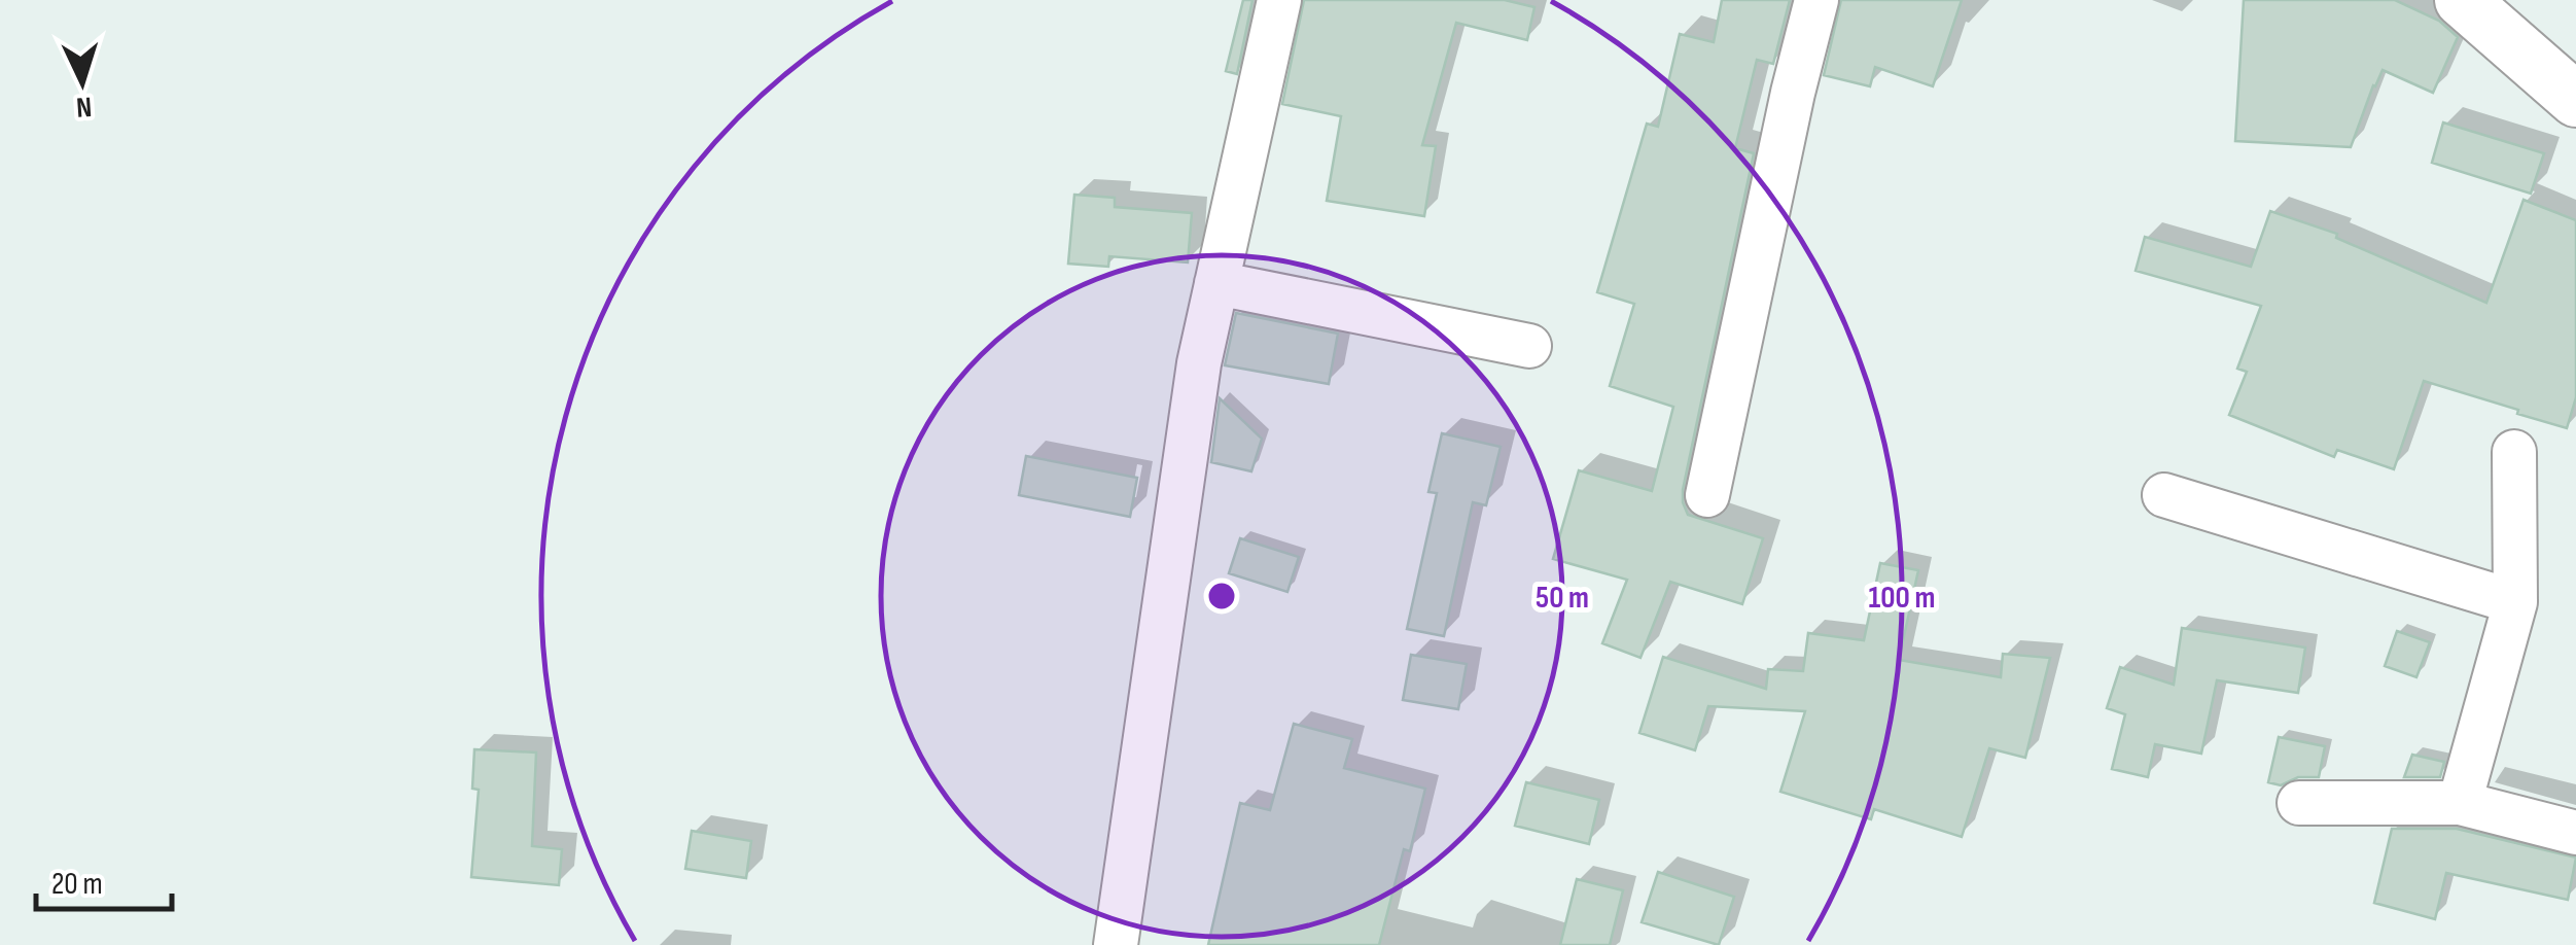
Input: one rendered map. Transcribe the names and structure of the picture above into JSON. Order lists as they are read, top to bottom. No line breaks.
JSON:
{"scale_bar":"20 m","north":"bottom","rings":["50 m","100 m"]}
